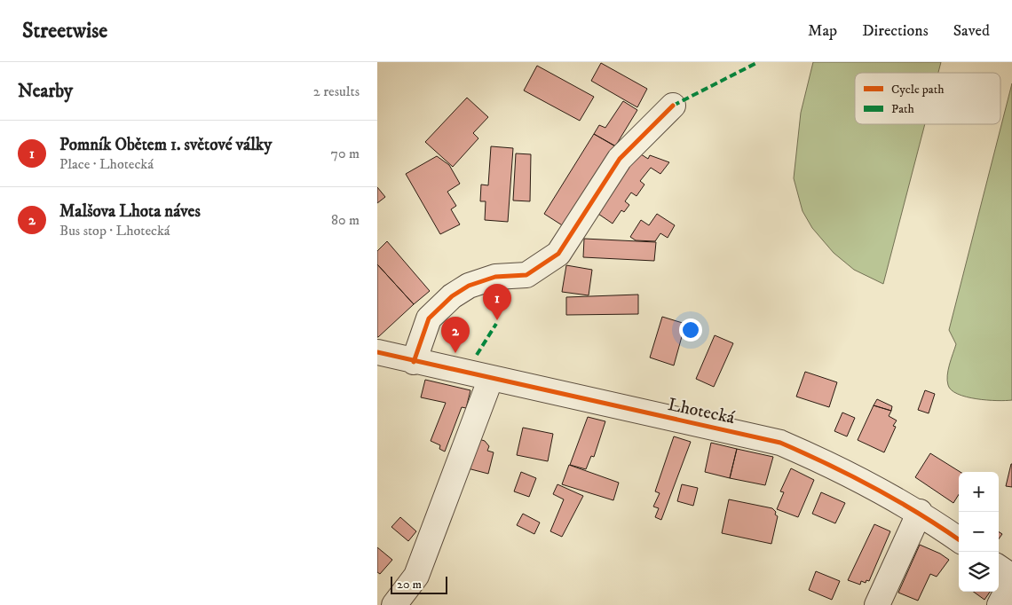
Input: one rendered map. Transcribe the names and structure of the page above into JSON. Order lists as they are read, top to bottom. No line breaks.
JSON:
{"streets":{"street":["Lhotecká"]},"legend":["Cycle path","Path"],"scale_bar":"20 m","page":{"header":"Streetwise","nav":["Map","Directions","Saved"],"heading":["Nearby","2 results"],"list":[{"mark":"1","name":"Pomník Obětem 1. světové války","note":"Place · Lhotecká","value":"70 m"},{"mark":"2","name":"Malšova Lhota náves","note":"Bus stop · Lhotecká","value":"80 m"}],"pins":["1","2"],"map_buttons":["+","−"],"scale":"20 m"}}
